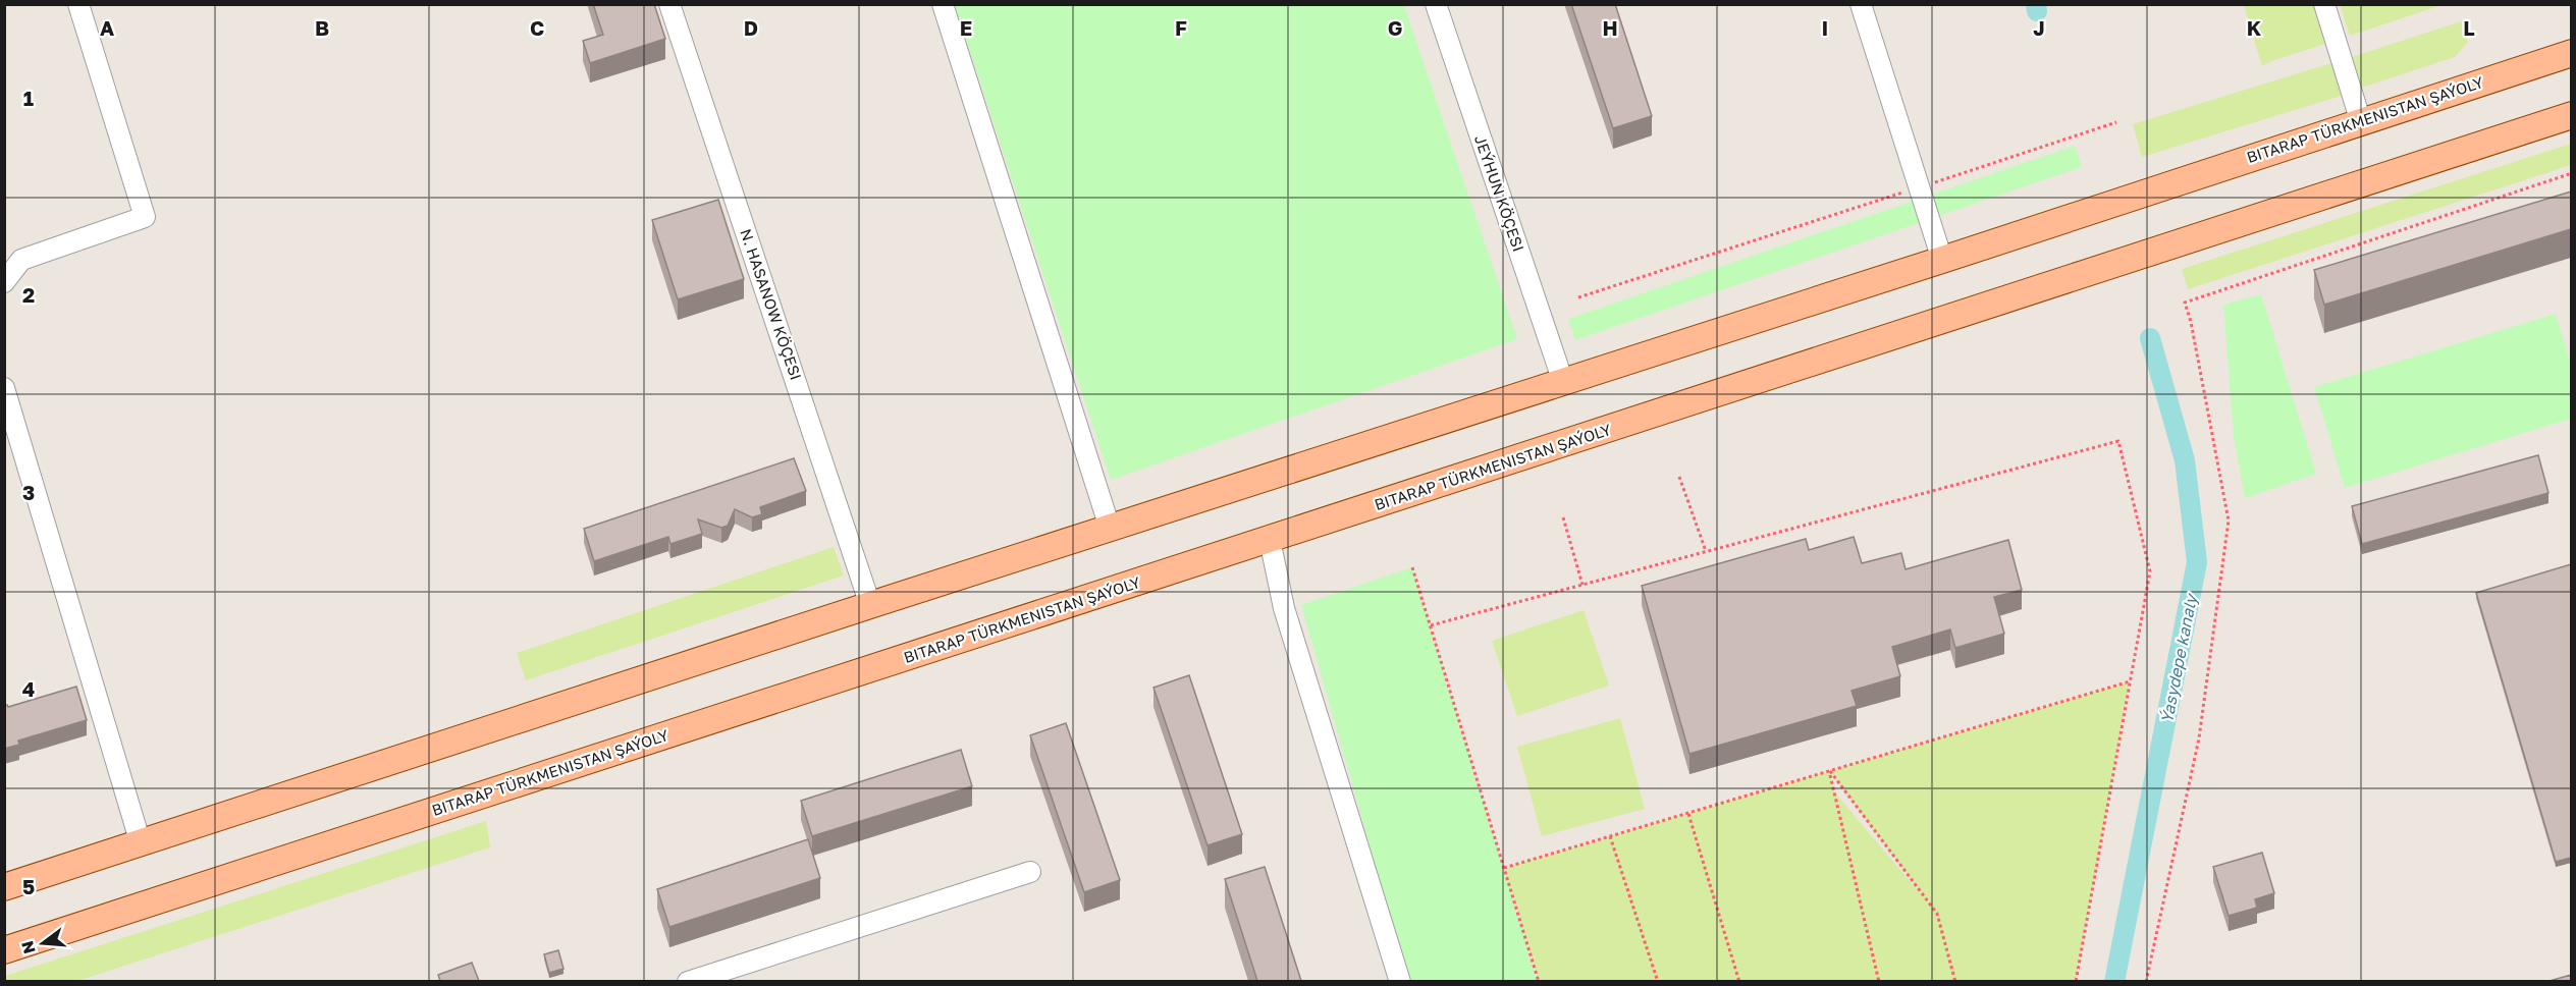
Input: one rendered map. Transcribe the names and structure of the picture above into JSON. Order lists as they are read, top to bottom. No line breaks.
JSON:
{"streets":{"main road":["BITARAP TÜRKMENISTAN ŞAÝOLY"],"street":["JEÝHUN KÖÇESI","N. HASANOW KÖÇESI"]},"water":["Ýasydepe kanaly"],"north":"left","grid":{"columns":["A","B","C","D","E","F","G","H","I","J","K","L"],"rows":["1","2","3","4","5"]}}
